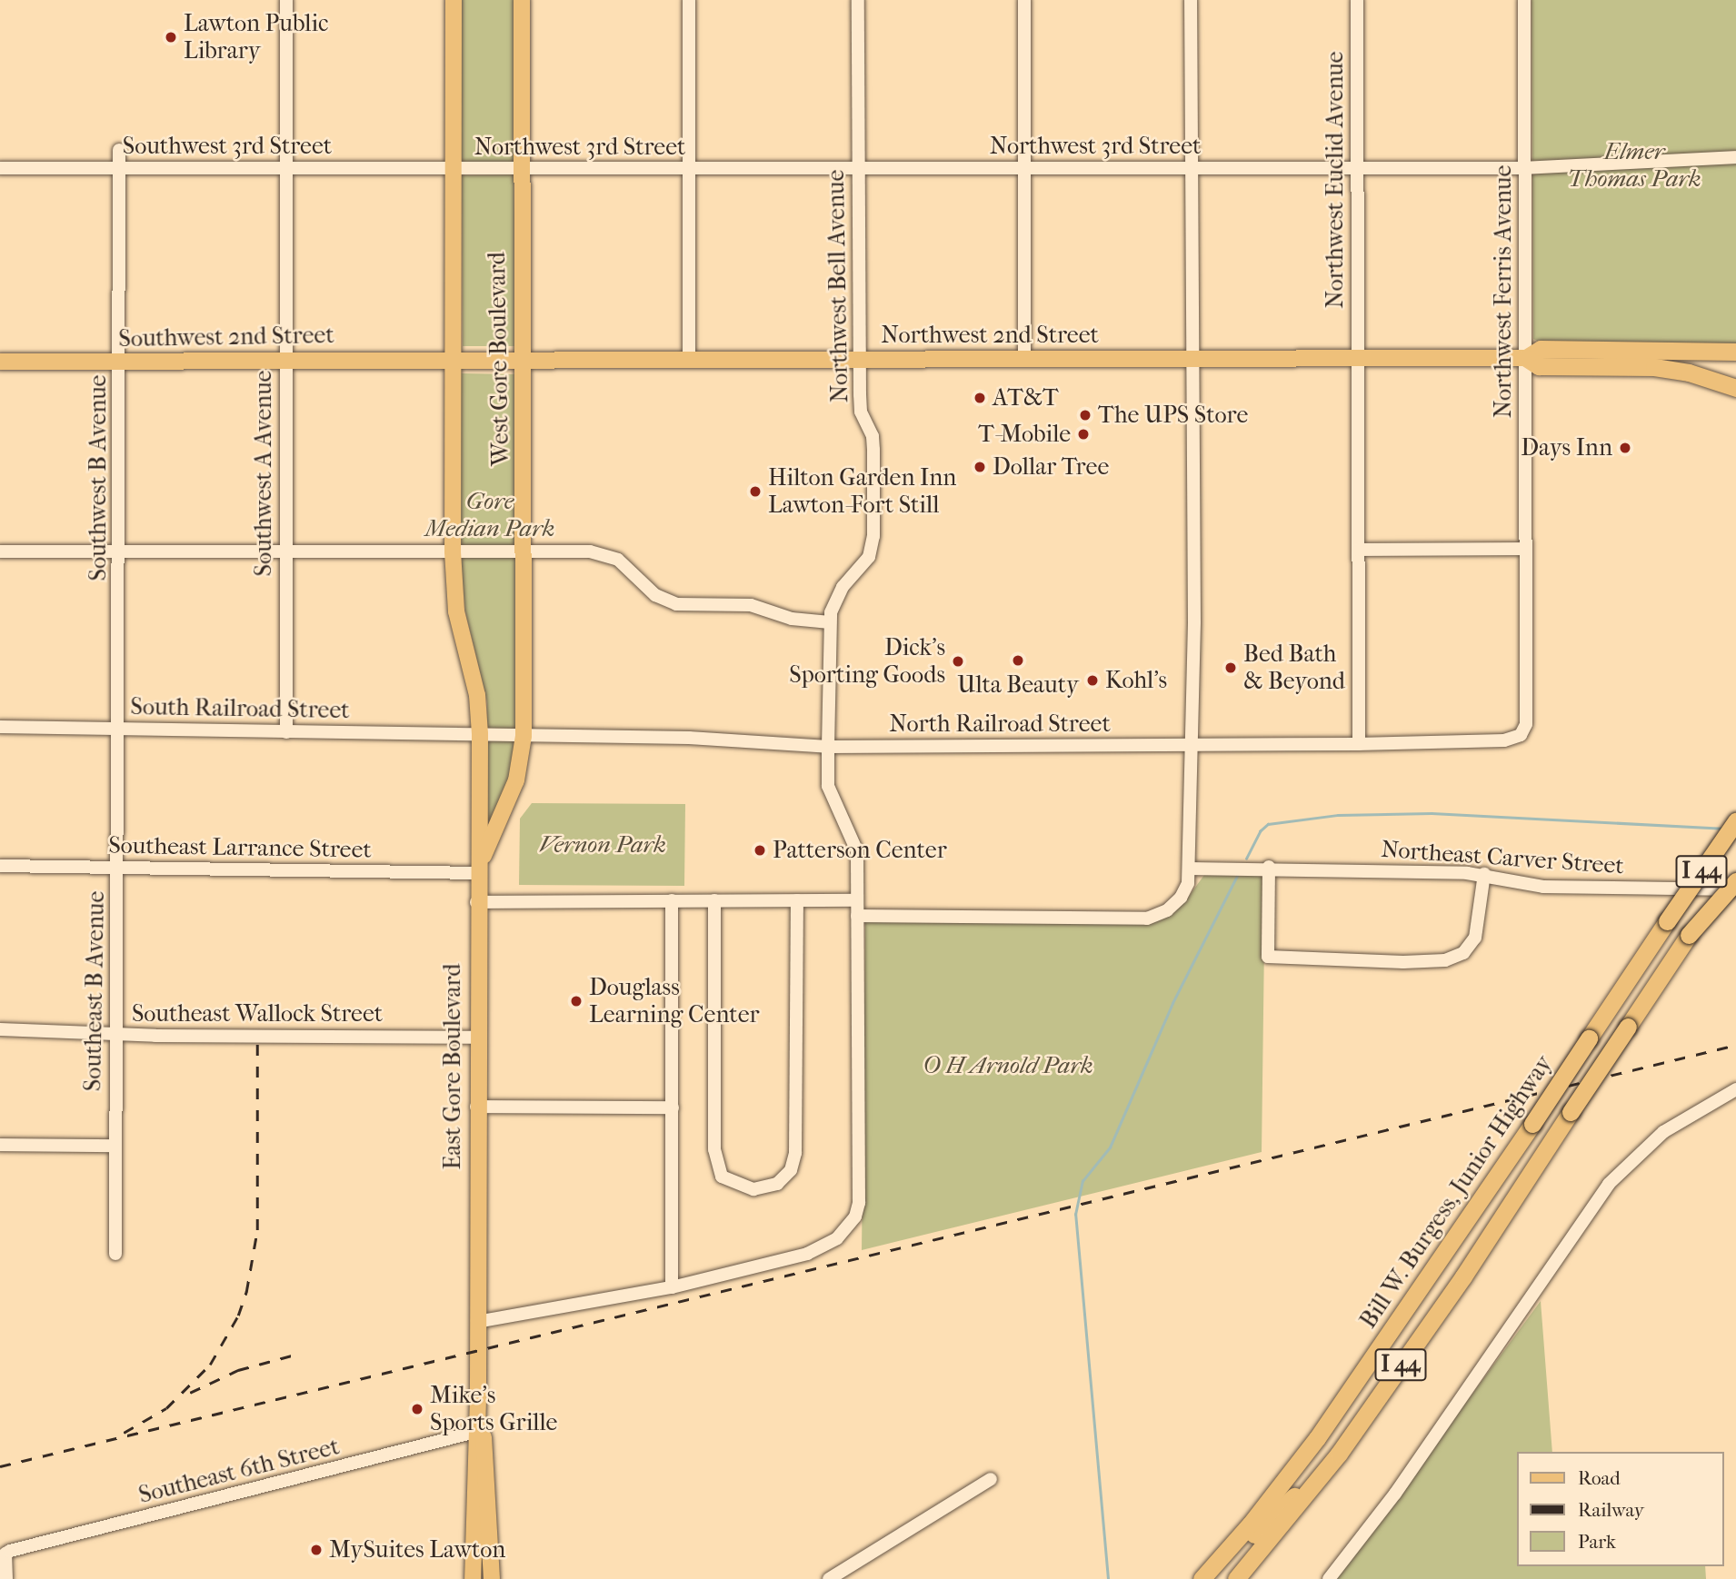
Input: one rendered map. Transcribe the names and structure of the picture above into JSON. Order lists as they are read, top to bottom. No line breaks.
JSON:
{"streets":{"highway":["I 44","Bill W. Burgess, Junior Highway"],"main road":["Northwest 2nd Street","Southwest 2nd Street","West Gore Boulevard","East Gore Boulevard"],"street":["Southwest 3rd Street","Northwest 3rd Street","Northwest Euclid Avenue","Northwest Bell Avenue","Northwest Ferris Avenue","Southwest A Avenue","Southwest B Avenue","South Railroad Street","North Railroad Street","Southeast Larrance Street","Northeast Carver Street","Southeast B Avenue","Southeast Wallock Street","Southeast 6th Street"]},"crossings":[["Southwest 3rd Street","Northwest 3rd Street"],["Southwest 3rd Street","West Gore Boulevard"],["Southwest 3rd Street","Southwest A Avenue"],["Southwest 3rd Street","Southwest B Avenue"],["Northwest 3rd Street","Northwest Euclid Avenue"],["Northwest 3rd Street","Northwest Bell Avenue"],["Northwest 3rd Street","Northwest Ferris Avenue"],["Northwest 3rd Street","West Gore Boulevard"],["Northwest Euclid Avenue","Northwest 2nd Street"],["Northwest Euclid Avenue","North Railroad Street"],["Northwest Bell Avenue","Northwest 2nd Street"],["Northwest Bell Avenue","North Railroad Street"],["Northwest Bell Avenue","East Gore Boulevard"],["Northwest Ferris Avenue","Northwest 2nd Street"],["Northwest Ferris Avenue","North Railroad Street"],["Northwest 2nd Street","Southwest 2nd Street"],["Northwest 2nd Street","West Gore Boulevard"],["Southwest 2nd Street","West Gore Boulevard"],["Southwest 2nd Street","Southwest A Avenue"],["Southwest 2nd Street","Southwest B Avenue"],["West Gore Boulevard","South Railroad Street"],["West Gore Boulevard","North Railroad Street"],["West Gore Boulevard","Southeast Larrance Street"],["West Gore Boulevard","East Gore Boulevard"],["Southwest A Avenue","South Railroad Street"],["Southwest B Avenue","South Railroad Street"],["Southwest B Avenue","Southeast B Avenue"],["South Railroad Street","North Railroad Street"],["South Railroad Street","Southeast B Avenue"],["South Railroad Street","East Gore Boulevard"],["North Railroad Street","East Gore Boulevard"],["Southeast Larrance Street","Southeast B Avenue"],["Southeast Larrance Street","East Gore Boulevard"],["Southeast B Avenue","Southeast Wallock Street"],["Southeast Wallock Street","East Gore Boulevard"],["East Gore Boulevard","Southeast 6th Street"]],"parks":["Elmer Thomas Park","Gore Median Park","Vernon Park","O H Arnold Park"],"places":["Lawton Public Library","AT&T","The UPS Store","T-Mobile","Days Inn","Dollar Tree","Hilton Garden Inn Lawton-Fort Still","Ulta Beauty","Dick's Sporting Goods","Bed Bath & Beyond","Kohl's","Patterson Center","Douglass Learning Center","Mike's Sports Grille","MySuites Lawton"],"legend":["Road","Railway","Park"]}
